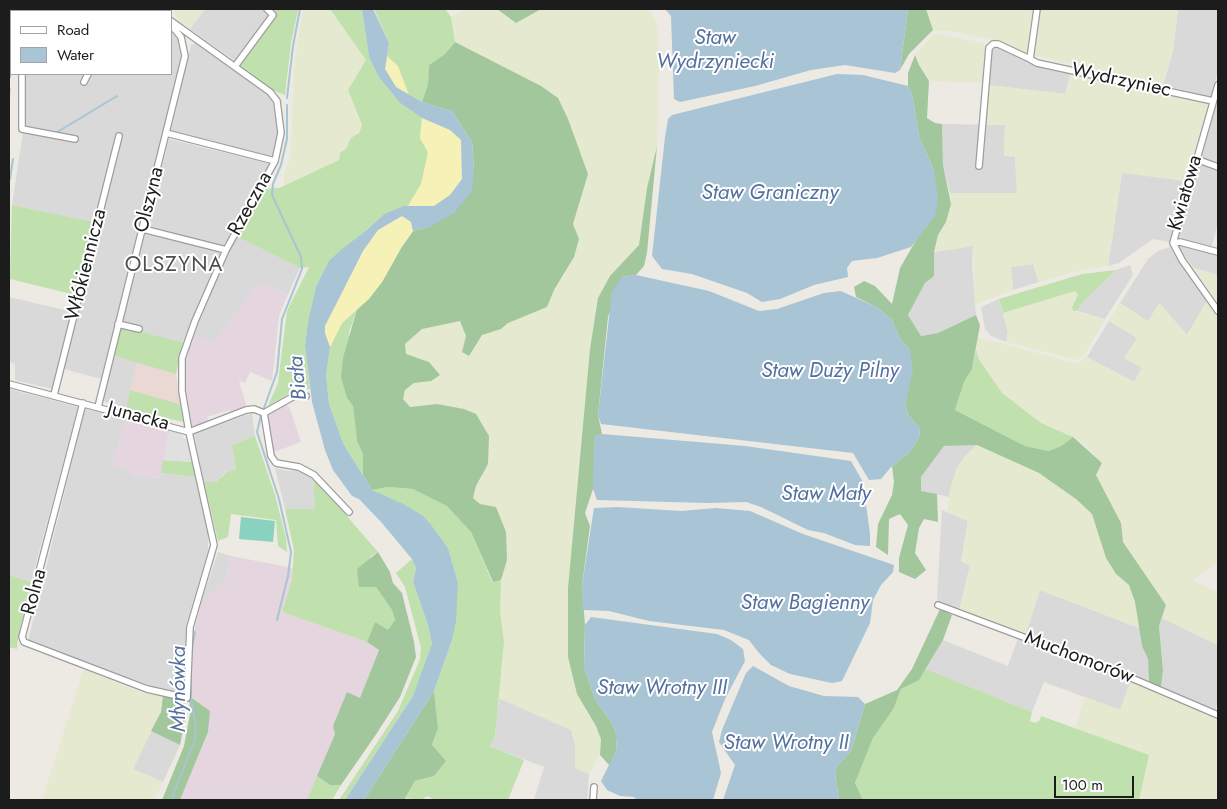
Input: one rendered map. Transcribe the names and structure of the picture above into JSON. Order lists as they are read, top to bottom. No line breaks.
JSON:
{"streets":{"street":["Wydrzyniec","Kwiatowa","Olszyna","Rzeczna","Włókiennicza","Junacka","Rolna","Muchomorów"]},"crossings":[["Wydrzyniec","Kwiatowa"],["Olszyna","Junacka"],["Rzeczna","Junacka"],["Rzeczna","Rolna"],["Włókiennicza","Junacka"],["Junacka","Rolna"]],"districts":["OLSZYNA"],"water":["Staw Wydrzyniecki","Staw Graniczny","Staw Duży Pilny","Biała","Staw Mały","Staw Bagienny","Młynówka","Staw Wrotny III","Staw Wrotny II"],"legend":["Road","Water"],"scale_bar":"100 m"}
